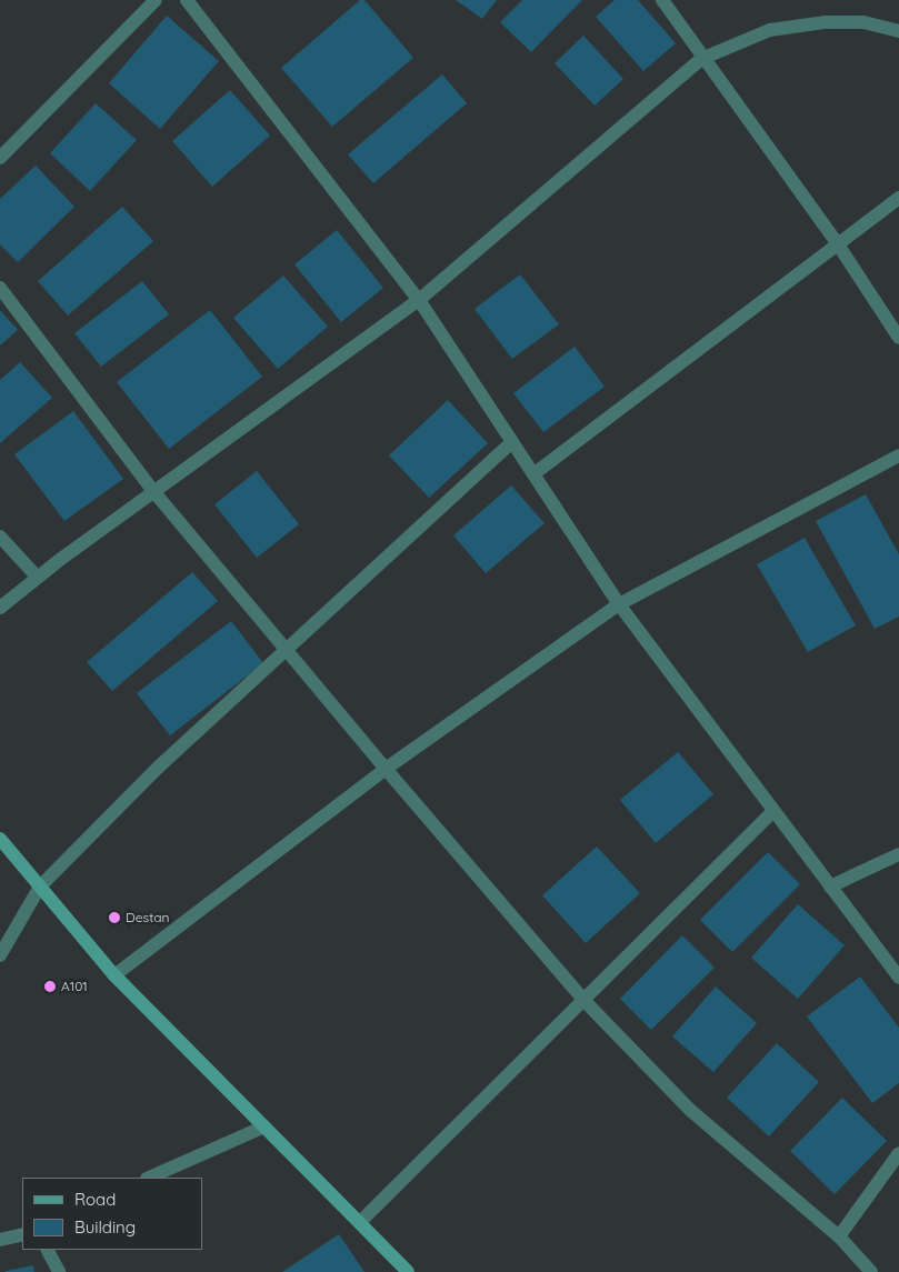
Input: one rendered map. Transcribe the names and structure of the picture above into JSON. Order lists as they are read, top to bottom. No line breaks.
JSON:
{"places":["Destan","A101"],"legend":["Road","Building"]}
